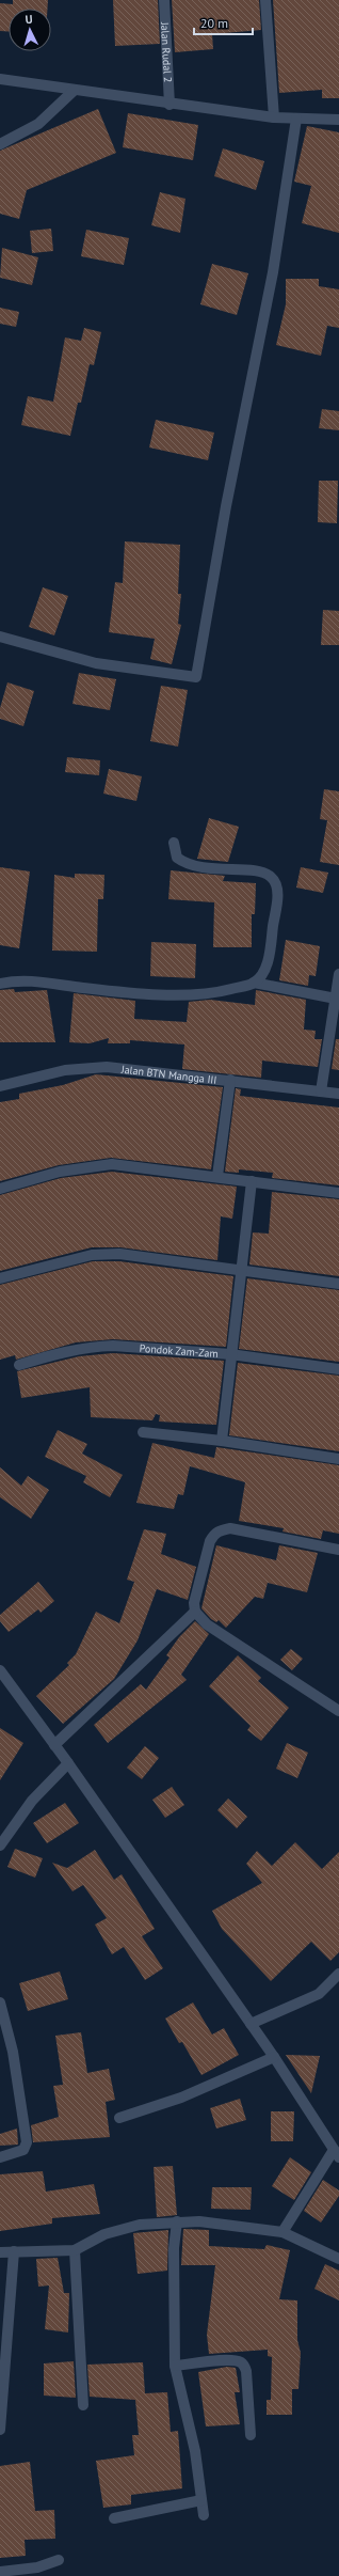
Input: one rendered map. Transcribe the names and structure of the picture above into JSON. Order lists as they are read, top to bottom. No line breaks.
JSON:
{"streets":{"street":["Jalan Rudal 2","Jalan BTN Mangga III","Pondok Zam-Zam"]},"scale_bar":"20 m","north":"top"}
